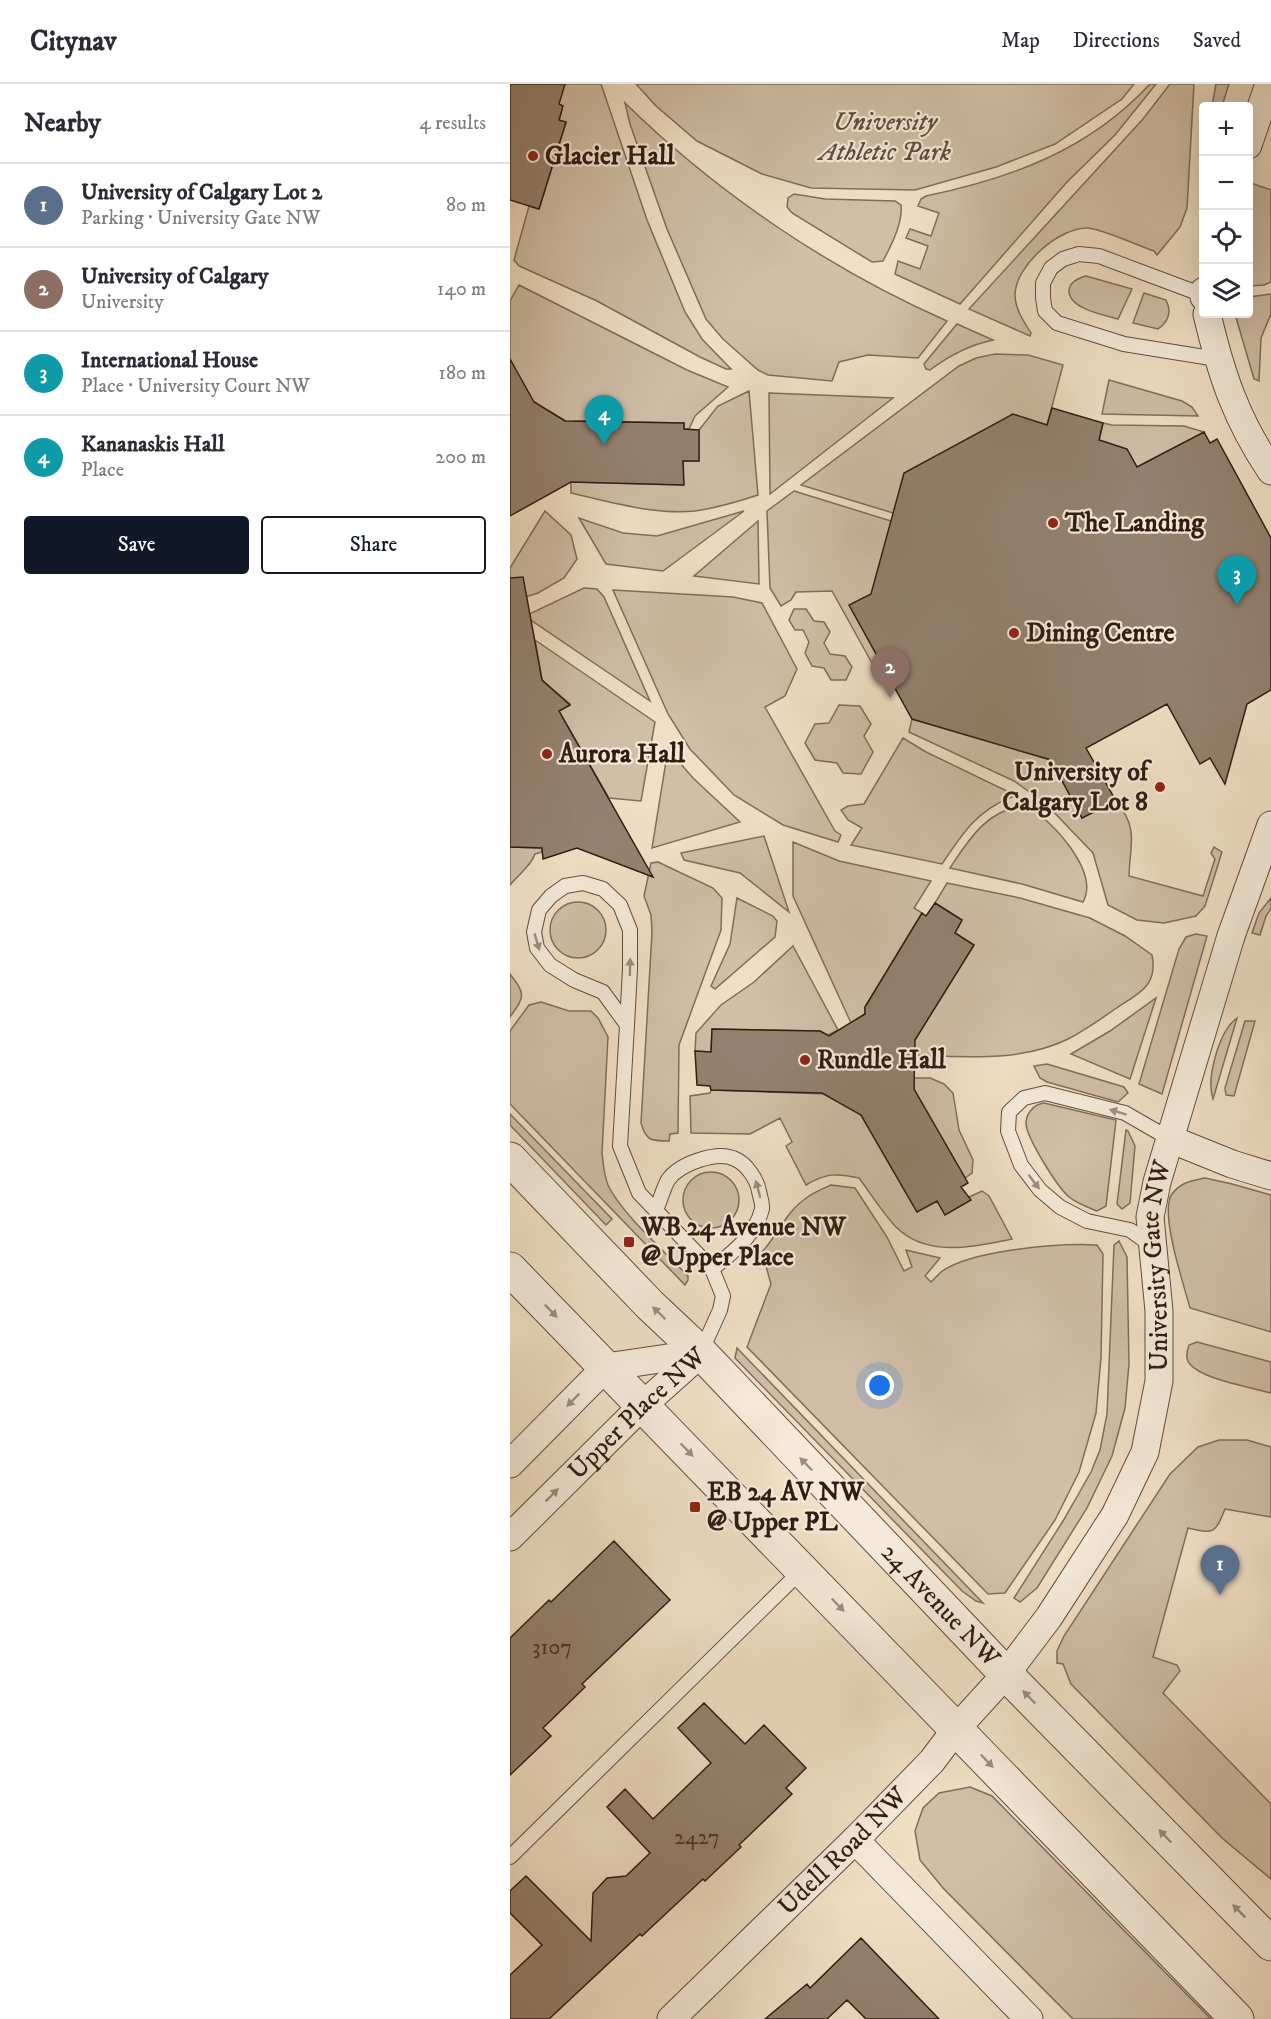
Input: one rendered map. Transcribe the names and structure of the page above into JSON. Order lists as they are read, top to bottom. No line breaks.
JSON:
{"streets":{"street":["University Gate NW","Upper Place NW","24 Avenue NW","Udell Road NW"]},"crossings":[["University Gate NW","24 Avenue NW"],["University Gate NW","Udell Road NW"],["Upper Place NW","24 Avenue NW"],["24 Avenue NW","Udell Road NW"]],"parks":["University Athletic Park"],"places":{"other":["Glacier Hall","The Landing","Dining Centre","Aurora Hall","University of Calgary Lot 8","Rundle Hall"],"transit":["WB 24 Avenue NW @ Upper Place","EB 24 AV NW @ Upper PL"]},"house_numbers":["3107","2427"],"page":{"header":"Citynav","nav":["Map","Directions","Saved"],"heading":["Nearby","4 results"],"map_buttons":["+","−"],"list":[{"mark":"1","name":"University of Calgary Lot 2","note":"Parking · University Gate NW","value":"80 m"},{"mark":"2","name":"University of Calgary","note":"University","value":"140 m"},{"mark":"3","name":"International House","note":"Place · University Court NW","value":"180 m"},{"mark":"4","name":"Kananaskis Hall","note":"Place","value":"200 m"}],"pins":["4","3","2","1"],"buttons":["Save","Share"]}}
